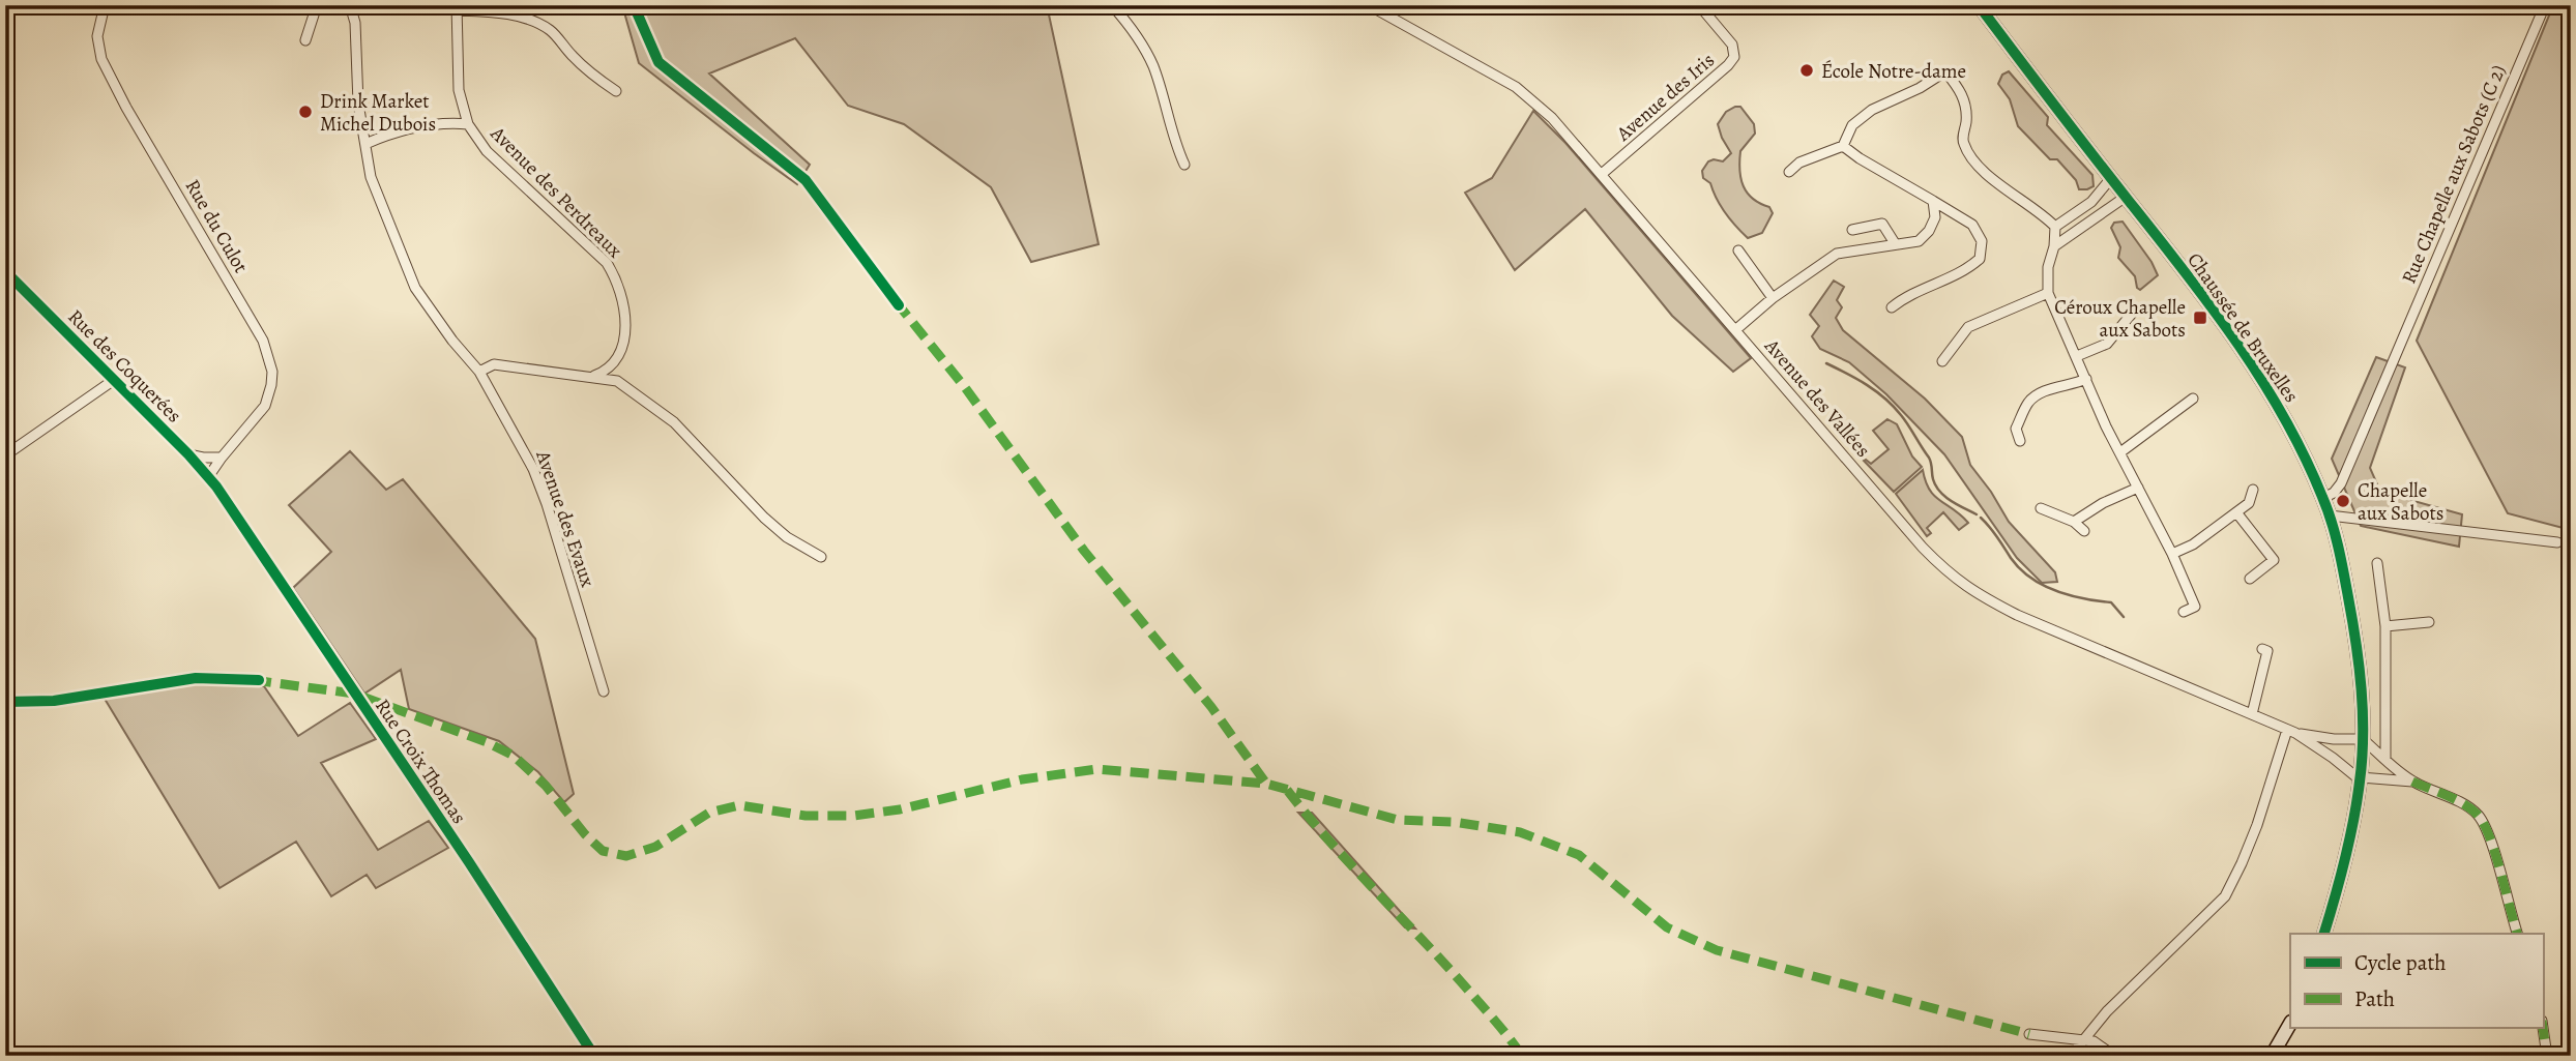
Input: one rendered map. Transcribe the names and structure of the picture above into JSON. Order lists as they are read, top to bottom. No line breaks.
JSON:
{"streets":{"main road":["Chaussée de Bruxelles"],"street":["Avenue des Iris","Rue Chapelle aux Sabots (C 2)","Avenue des Perdreaux","Rue du Culot","Rue des Coquerées","Avenue des Vallées","Avenue des Evaux","Rue Croix Thomas"]},"crossings":[["Avenue des Iris","Avenue des Vallées"],["Rue Chapelle aux Sabots (C 2)","Chaussée de Bruxelles"],["Avenue des Perdreaux","Avenue des Evaux"],["Rue du Culot","Rue des Coquerées"],["Chaussée de Bruxelles","Avenue des Vallées"],["Rue des Coquerées","Rue Croix Thomas"]],"places":{"other":["École Notre-dame","Drink Market Michel Dubois","Chapelle aux Sabots"],"transit":["Céroux Chapelle aux Sabots"]},"legend":["Cycle path","Path"]}
